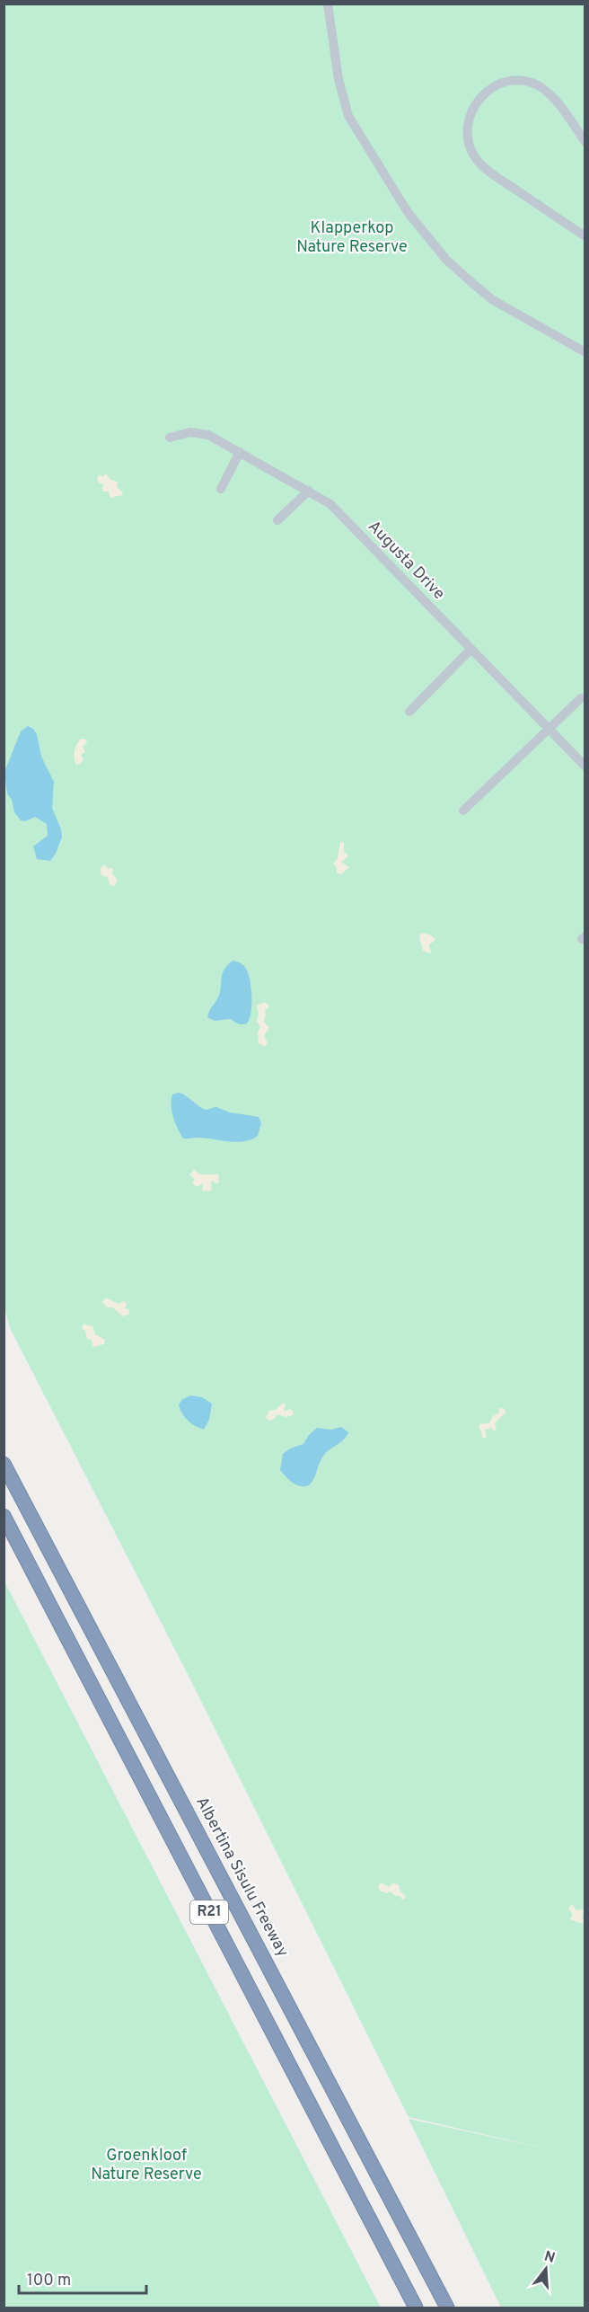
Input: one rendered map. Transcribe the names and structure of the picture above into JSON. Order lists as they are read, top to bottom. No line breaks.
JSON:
{"streets":{"highway":["Albertina Sisulu Freeway","R21"],"street":["Augusta Drive"]},"parks":["Klapperkop Nature Reserve","Groenkloof Nature Reserve"],"scale_bar":"100 m","north":"top"}
